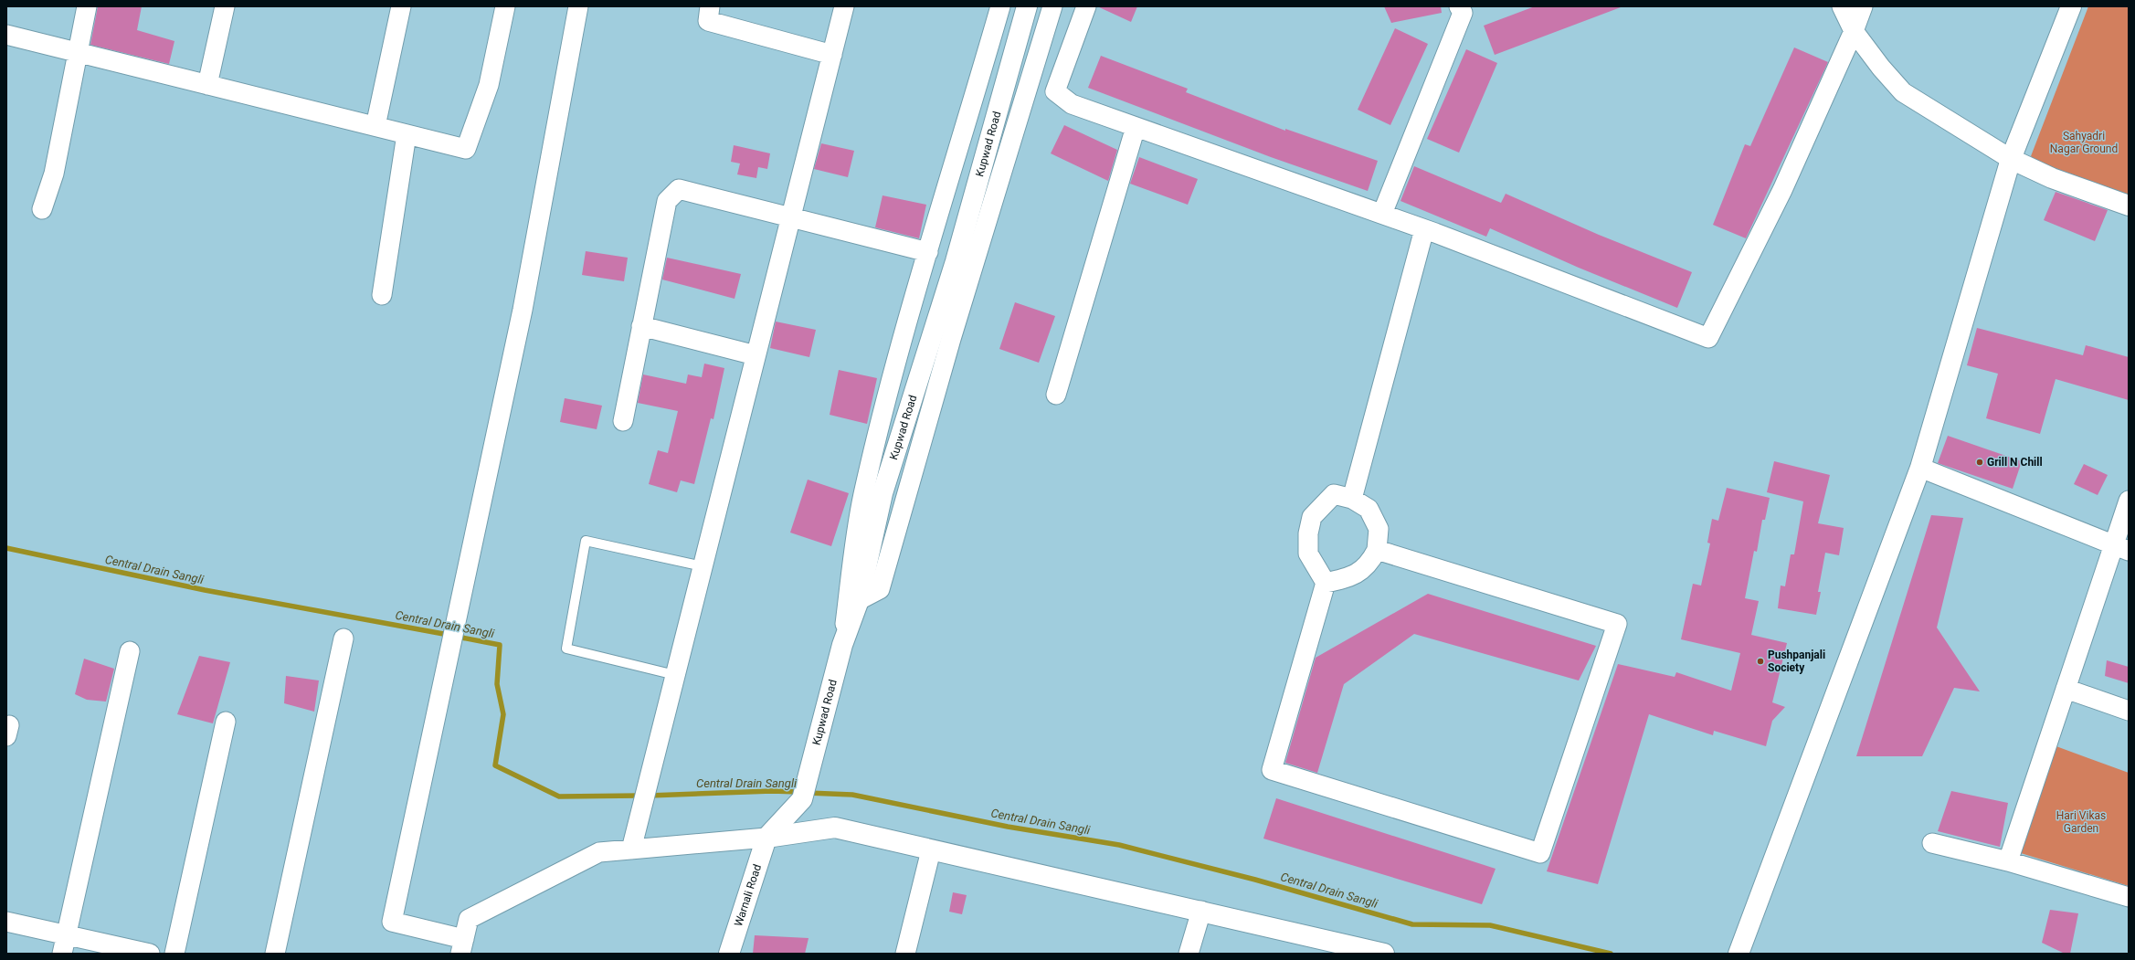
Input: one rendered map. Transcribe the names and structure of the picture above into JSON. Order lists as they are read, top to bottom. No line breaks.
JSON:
{"streets":{"main road":["Kupwad Road","Warnali Road"]},"crossings":[["Kupwad Road","Warnali Road"]],"water":["Central Drain Sangli"],"parks":["Sahyadri Nagar Ground","Hari Vikas Garden"],"places":["Grill N Chill","Pushpanjali Society"]}
